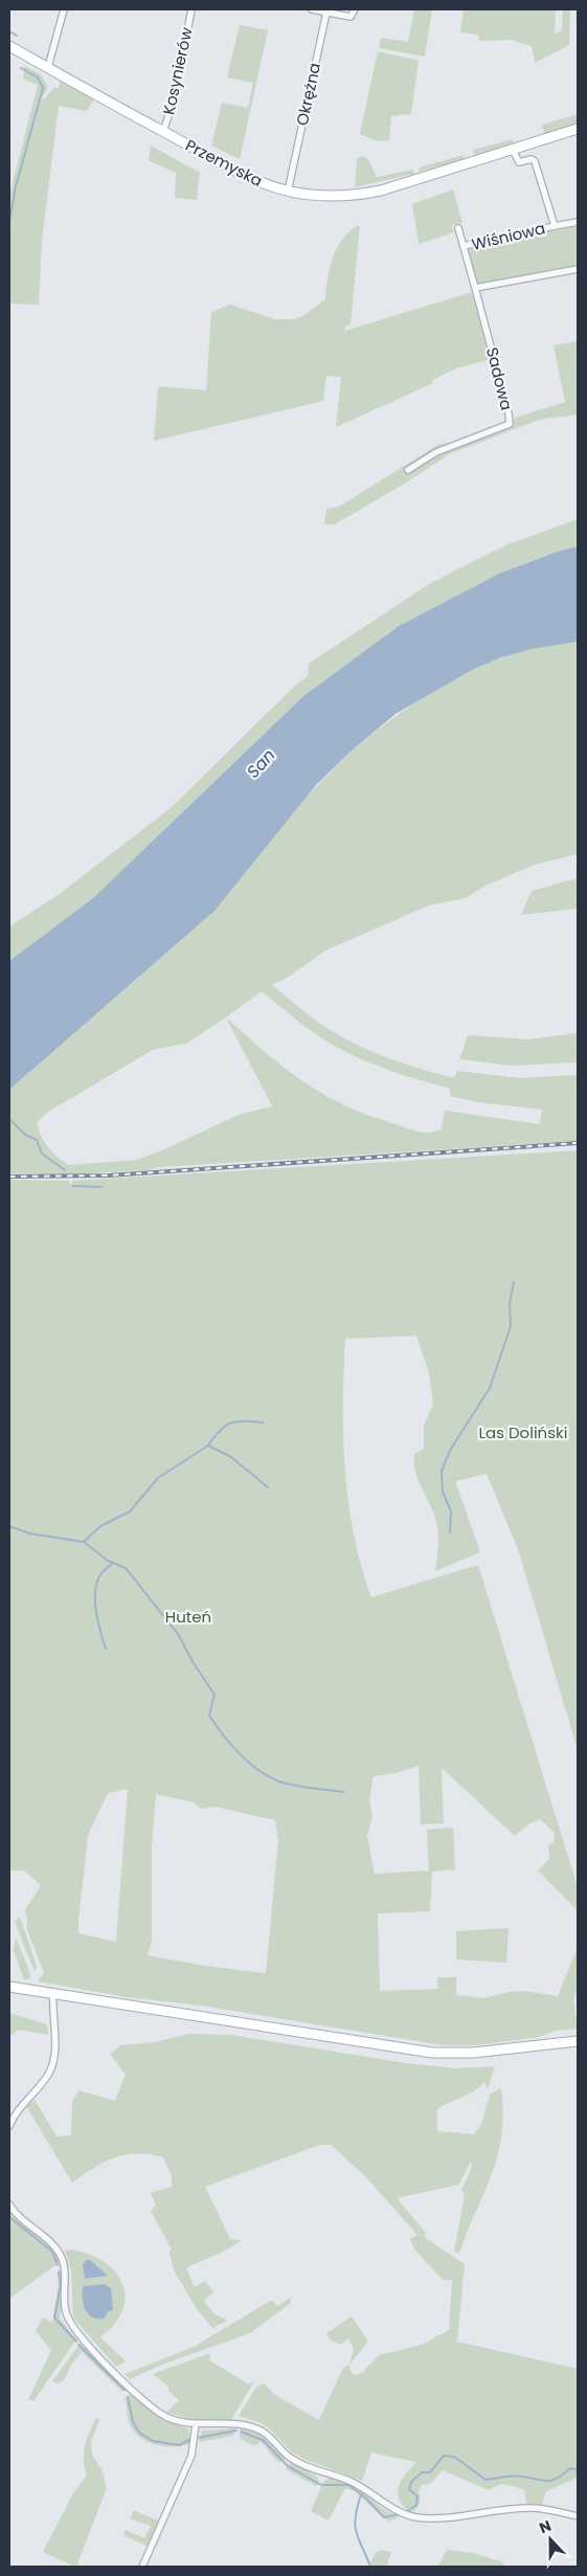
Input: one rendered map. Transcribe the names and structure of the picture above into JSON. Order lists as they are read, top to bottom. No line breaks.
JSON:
{"streets":{"main road":["Przemyska"],"street":["Kosynierów","Okrężna","Wiśniowa","Sadowa"]},"crossings":[["Kosynierów","Przemyska"],["Okrężna","Przemyska"],["Przemyska","Wiśniowa"],["Wiśniowa","Sadowa"]],"water":["San"],"parks":["Las Doliński","Huteń"],"north":"top"}
